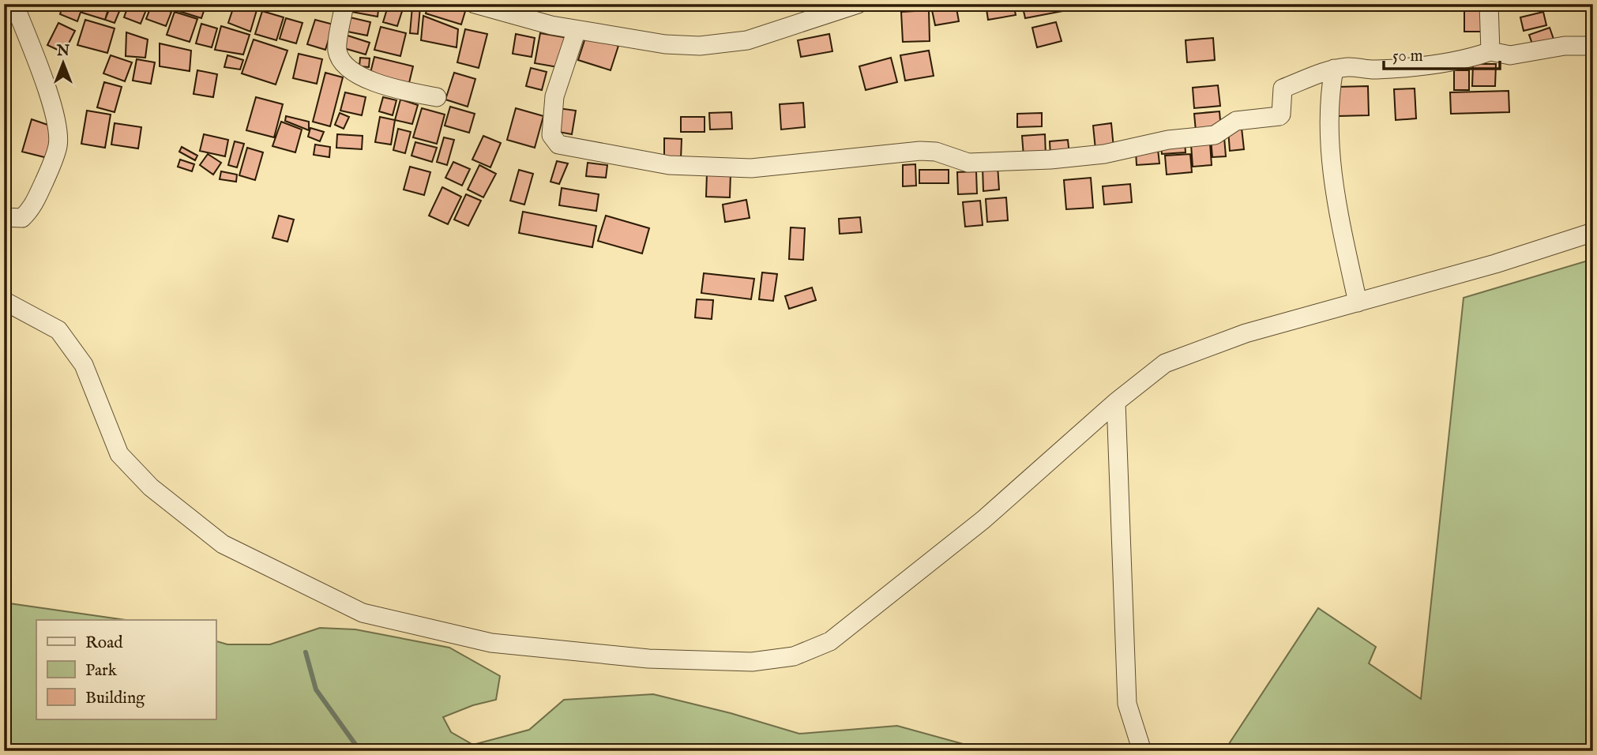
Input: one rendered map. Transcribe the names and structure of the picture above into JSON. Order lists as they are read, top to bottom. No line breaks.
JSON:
{"legend":["Road","Park","Building"],"scale_bar":"50 m","north":"top"}
